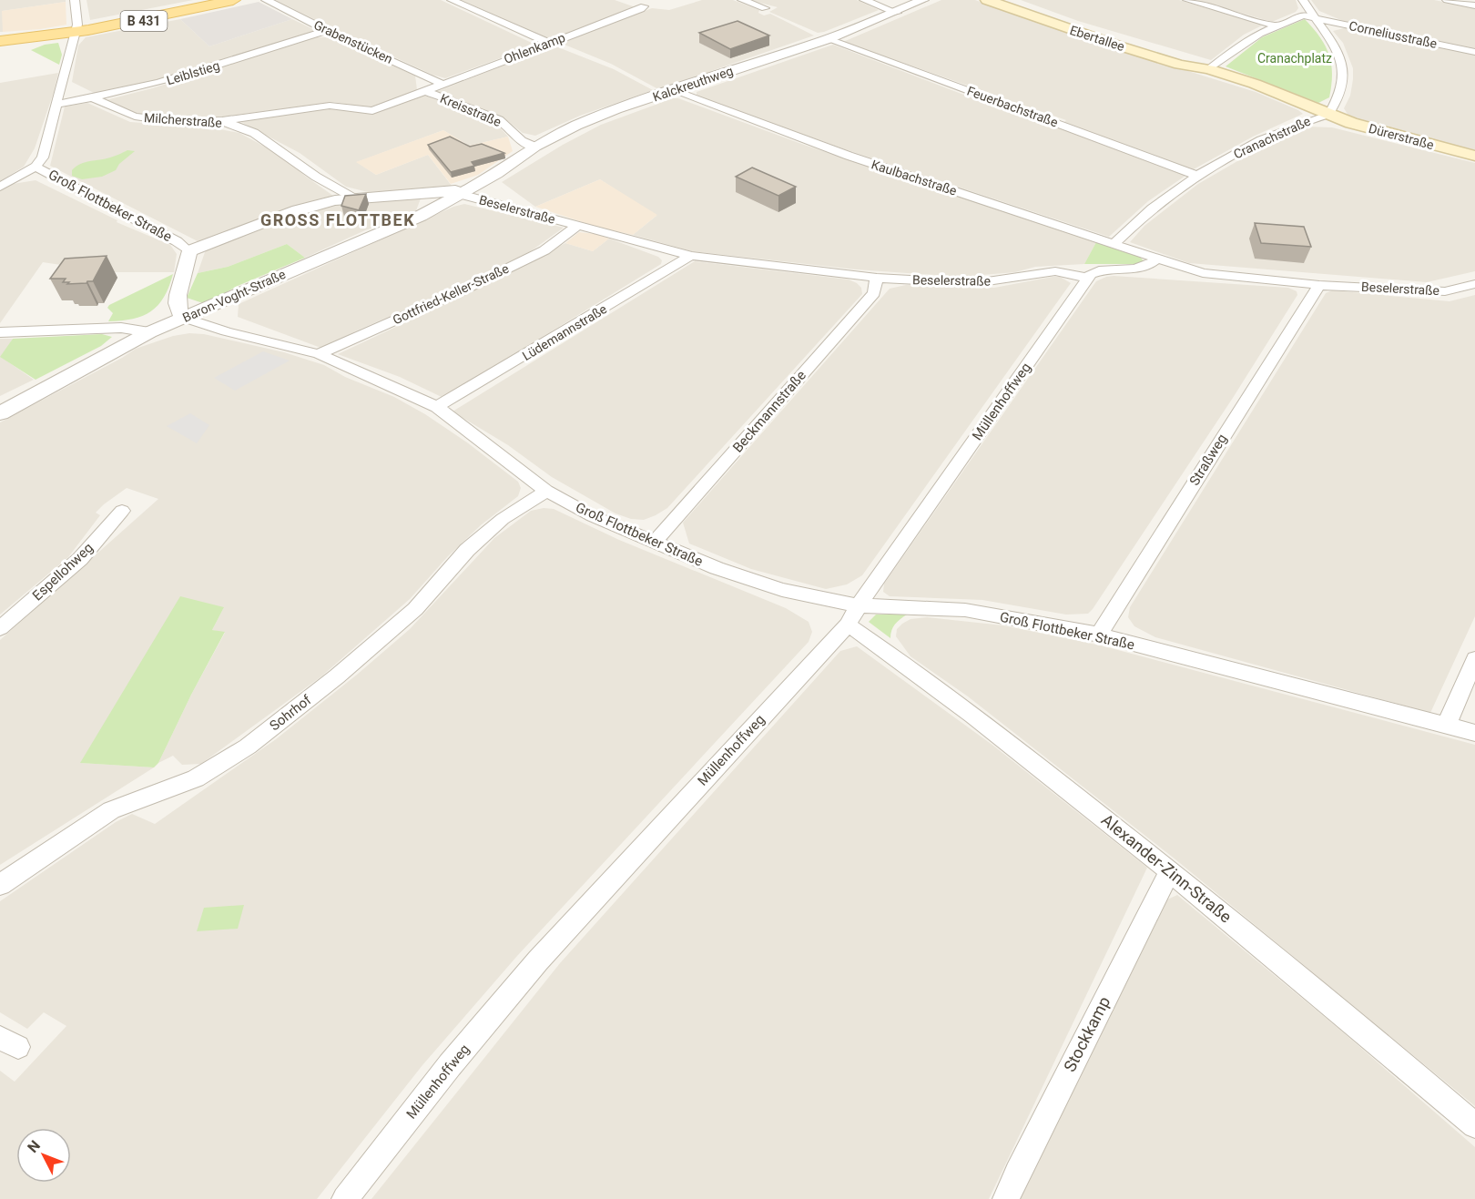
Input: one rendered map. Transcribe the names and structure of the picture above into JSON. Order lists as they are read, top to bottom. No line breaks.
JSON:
{"streets":{"main road":["B 431","Ebertallee","Dürerstraße"],"street":["Corneliusstraße","Grabenstücken","Ohlenkamp","Leiblstieg","Kalckreuthweg","Feuerbachstraße","Kreisstraße","Milcherstraße","Cranachstraße","Kaulbachstraße","Groß Flottbeker Straße","Beselerstraße","Gottfried-Keller-Straße","Baron-Voght-Straße","Lüdemannstraße","Müllenhoffweg","Beckmannstraße","Straßweg","Espellohweg","Sohrhof","Alexander-Zinn-Straße","Stockkamp"]},"crossings":[["B 431","Groß Flottbeker Straße"],["Corneliusstraße","Cranachstraße"],["Ebertallee","Dürerstraße"],["Ebertallee","Cranachstraße"],["Grabenstücken","Ohlenkamp"],["Grabenstücken","Leiblstieg"],["Ohlenkamp","Kreisstraße"],["Leiblstieg","Milcherstraße"],["Leiblstieg","Groß Flottbeker Straße"],["Kalckreuthweg","Feuerbachstraße"],["Kalckreuthweg","Kreisstraße"],["Kalckreuthweg","Kaulbachstraße"],["Kalckreuthweg","Beselerstraße"],["Kalckreuthweg","Baron-Voght-Straße"],["Feuerbachstraße","Cranachstraße"],["Kreisstraße","Milcherstraße"],["Dürerstraße","Cranachstraße"],["Cranachstraße","Kaulbachstraße"],["Kaulbachstraße","Beselerstraße"],["Groß Flottbeker Straße","Gottfried-Keller-Straße"],["Groß Flottbeker Straße","Baron-Voght-Straße"],["Groß Flottbeker Straße","Lüdemannstraße"],["Groß Flottbeker Straße","Müllenhoffweg"],["Groß Flottbeker Straße","Beckmannstraße"],["Groß Flottbeker Straße","Straßweg"],["Groß Flottbeker Straße","Sohrhof"],["Beselerstraße","Gottfried-Keller-Straße"],["Beselerstraße","Baron-Voght-Straße"],["Beselerstraße","Lüdemannstraße"],["Beselerstraße","Müllenhoffweg"],["Beselerstraße","Beckmannstraße"],["Beselerstraße","Straßweg"],["Müllenhoffweg","Alexander-Zinn-Straße"],["Alexander-Zinn-Straße","Stockkamp"]],"districts":["GROSS FLOTTBEK"],"parks":["Cranachplatz"],"north":"top left"}
